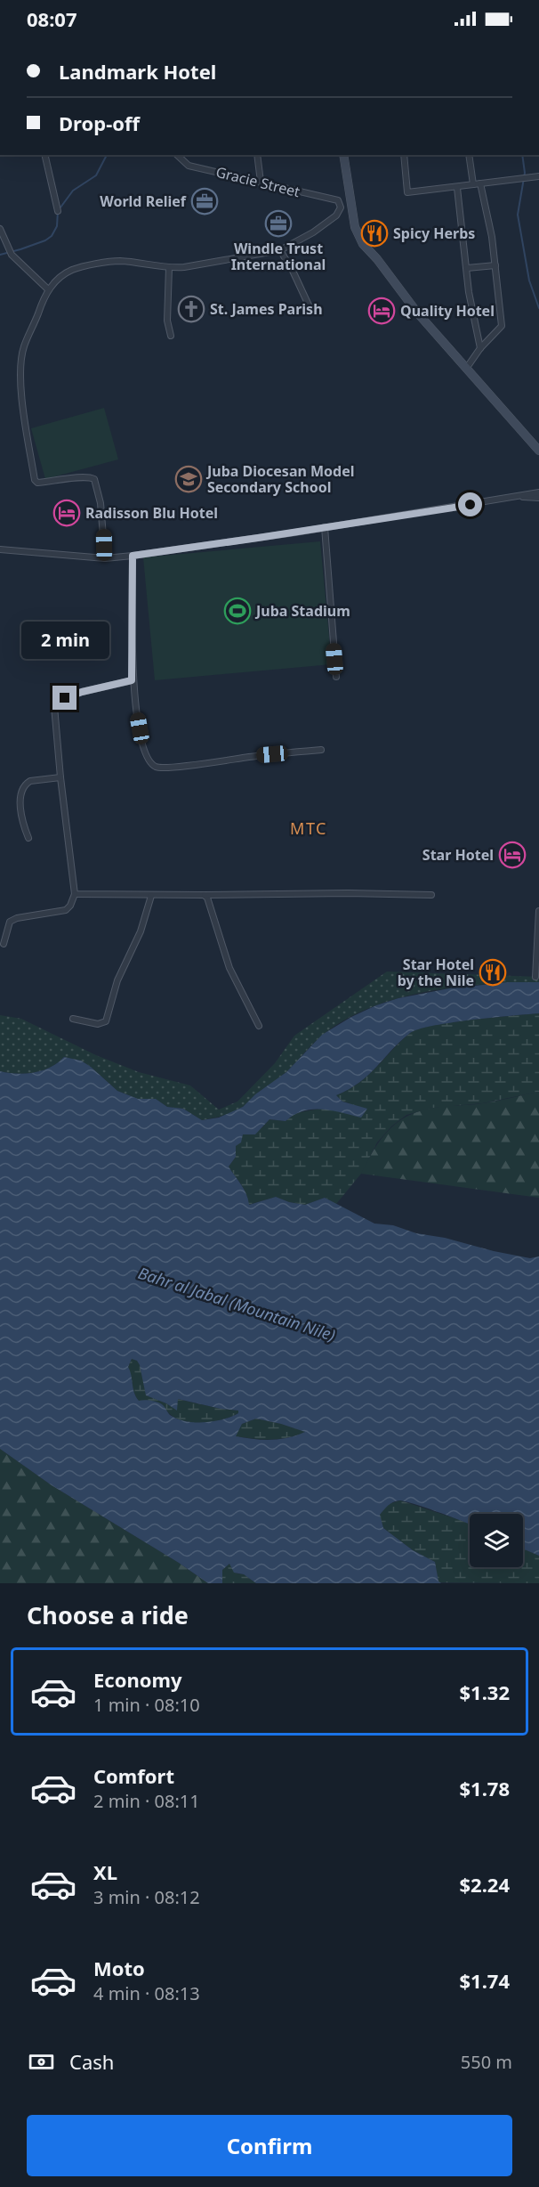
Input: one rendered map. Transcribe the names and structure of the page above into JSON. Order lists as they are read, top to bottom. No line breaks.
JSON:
{"streets":{"street":["Gracie Street"]},"districts":["MTC"],"water":["Bahr al Jabal (Mountain Nile)"],"places":{"office":["World Relief","Windle Trust International"],"restaurant":["Spicy Herbs","Star Hotel by the Nile"],"church":["St. James Parish"],"hotel":["Quality Hotel","Radisson Blu Hotel","Star Hotel"],"school or university":["Juba Diocesan Model Secondary School"],"sports":["Juba Stadium"]},"page":{"status":"08:07","banner":["Landmark Hotel","Drop-off"],"bubble":"2 min","heading":"Choose a ride","list":[{"name":"Economy","note":"1 min · 08:10","value":"$1.32"},{"name":"Comfort","note":"2 min · 08:11","value":"$1.78"},{"name":"XL","note":"3 min · 08:12","value":"$2.24"},{"name":"Moto","note":"4 min · 08:13","value":"$1.74"}],"pay":["Cash","550 m"],"buttons":"Confirm"}}
